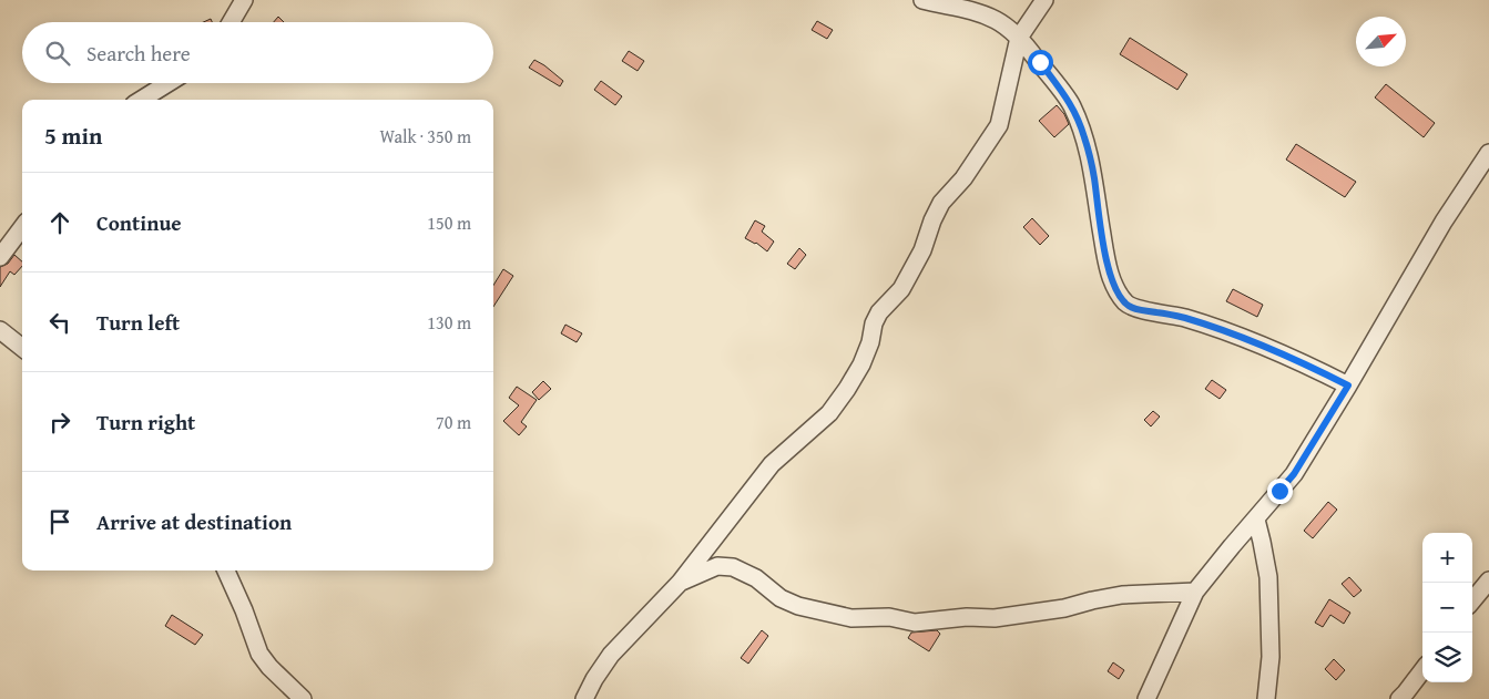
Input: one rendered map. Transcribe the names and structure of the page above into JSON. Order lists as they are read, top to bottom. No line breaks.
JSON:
{"north":"top right","page":{"search":"Search here","heading":["5 min","Walk · 350 m"],"list":[["Continue","150 m"],["Turn left","130 m"],["Turn right","70 m"],"Arrive at destination"],"map_buttons":["+","−"]}}
